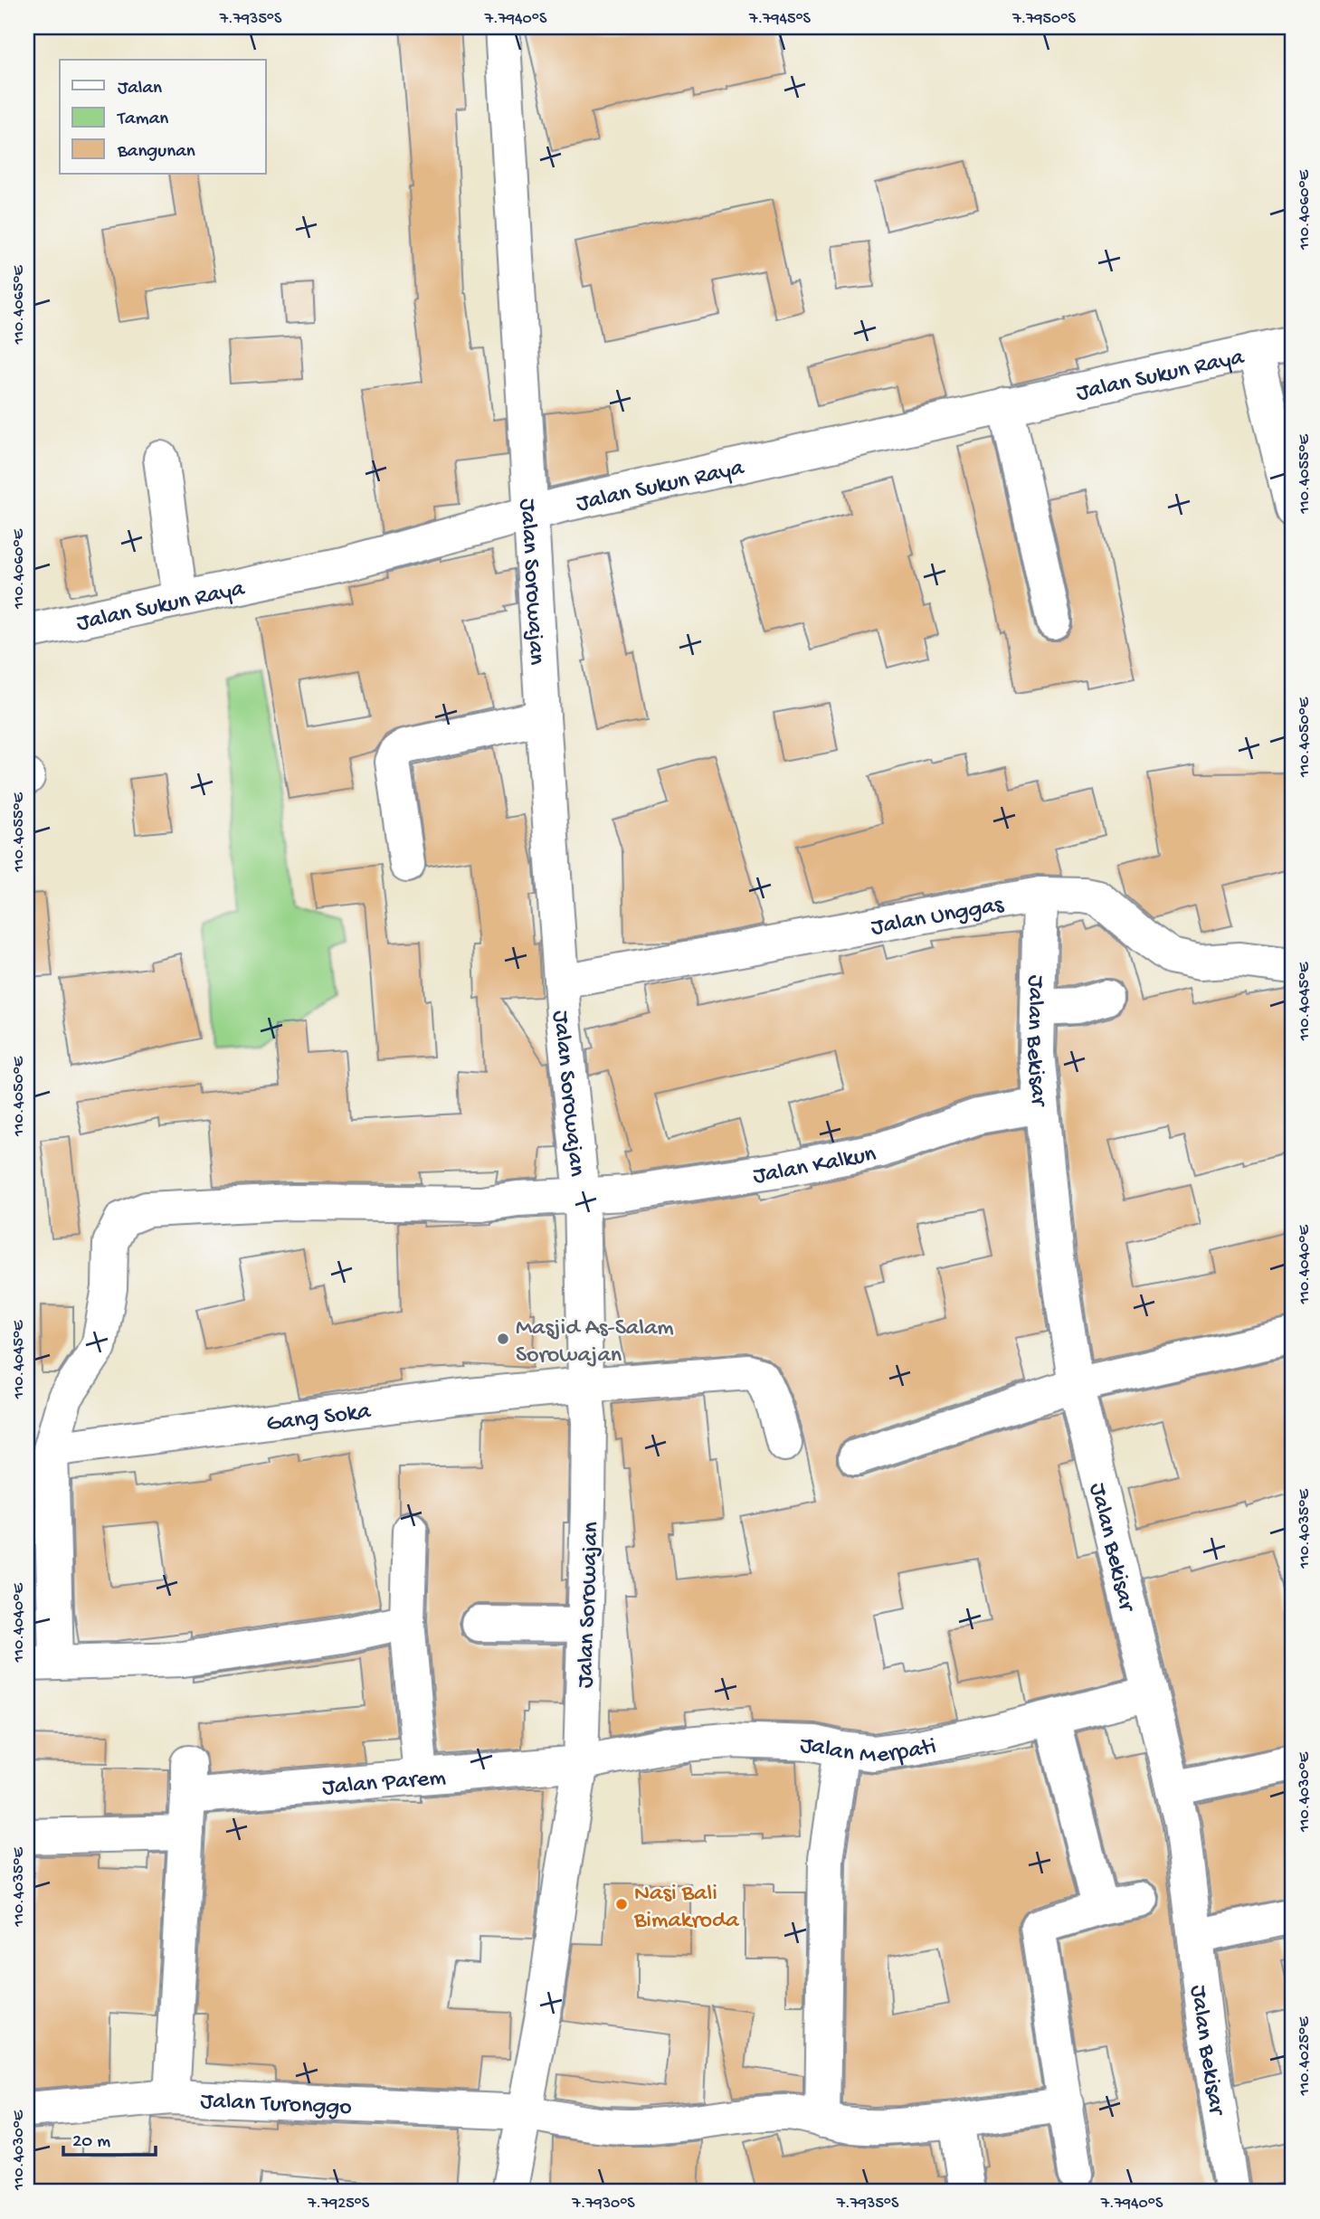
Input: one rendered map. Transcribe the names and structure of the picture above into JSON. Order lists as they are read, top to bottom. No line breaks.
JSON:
{"streets":{"street":["Jalan Sukun Raya","Jalan Sorowajan","Jalan Unggas","Jalan Bekisar","Jalan Kalkun","Gang Soka","Jalan Merpati","Jalan Parem","Jalan Turonggo"]},"crossings":[["Jalan Sukun Raya","Jalan Sorowajan"],["Jalan Sorowajan","Jalan Unggas"],["Jalan Sorowajan","Jalan Kalkun"],["Jalan Sorowajan","Gang Soka"],["Jalan Sorowajan","Jalan Merpati"],["Jalan Sorowajan","Jalan Parem"],["Jalan Sorowajan","Jalan Turonggo"],["Jalan Unggas","Jalan Bekisar"],["Jalan Bekisar","Jalan Kalkun"],["Jalan Bekisar","Jalan Merpati"],["Jalan Kalkun","Gang Soka"],["Jalan Merpati","Jalan Parem"]],"places":["Masjid As-Salam Sorowajan","Nasi Bali Bimakroda"],"legend":["Jalan","Taman","Bangunan"],"scale_bar":"20 m","coordinates":["7.7935°S","7.7940°S","7.7945°S","7.7950°S","110.4060°E","110.4065°E","110.4055°E","110.4050°E","110.4045°E","110.4040°E","110.4035°E","110.4030°E","110.4025°E","7.7925°S","7.7930°S"]}
